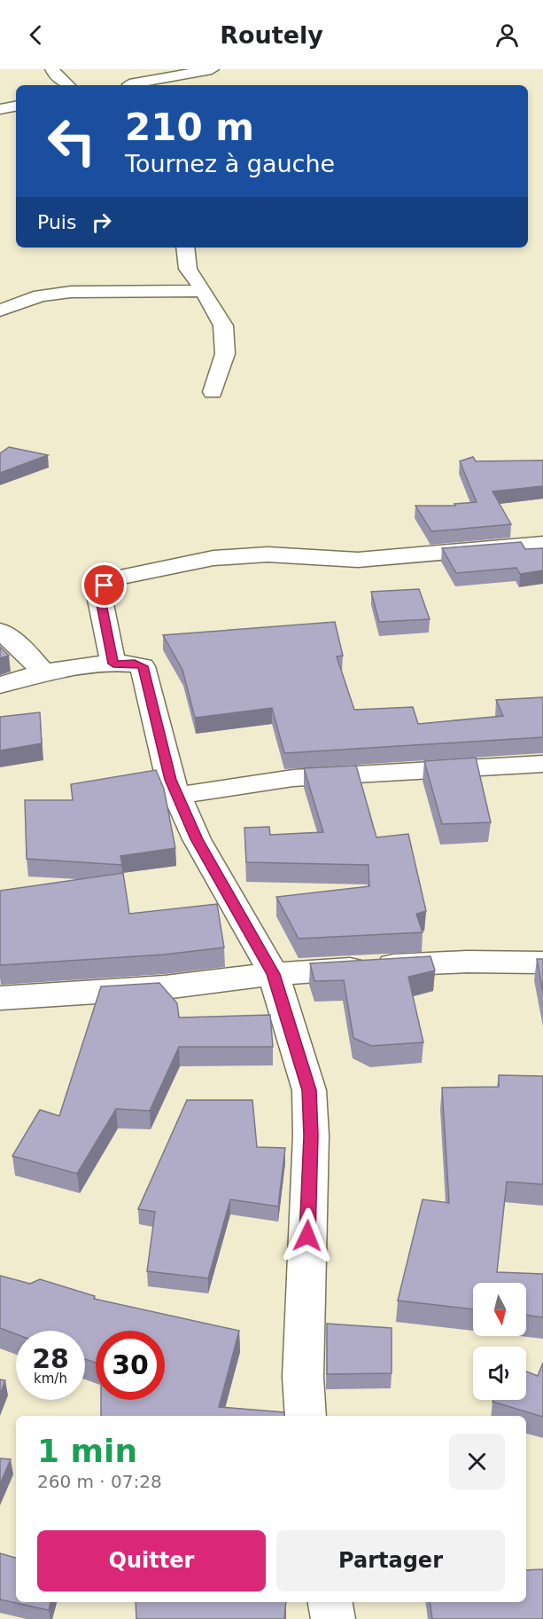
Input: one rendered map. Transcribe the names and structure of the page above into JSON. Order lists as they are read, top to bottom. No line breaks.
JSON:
{"north":"bottom","page":{"header":"Routely","turn":["210 m","Tournez à gauche"],"then":"Puis","speed":"28 km/h","limit":"30","heading":["1 min","260 m · 07:28"],"buttons":["Quitter","Partager"]}}
